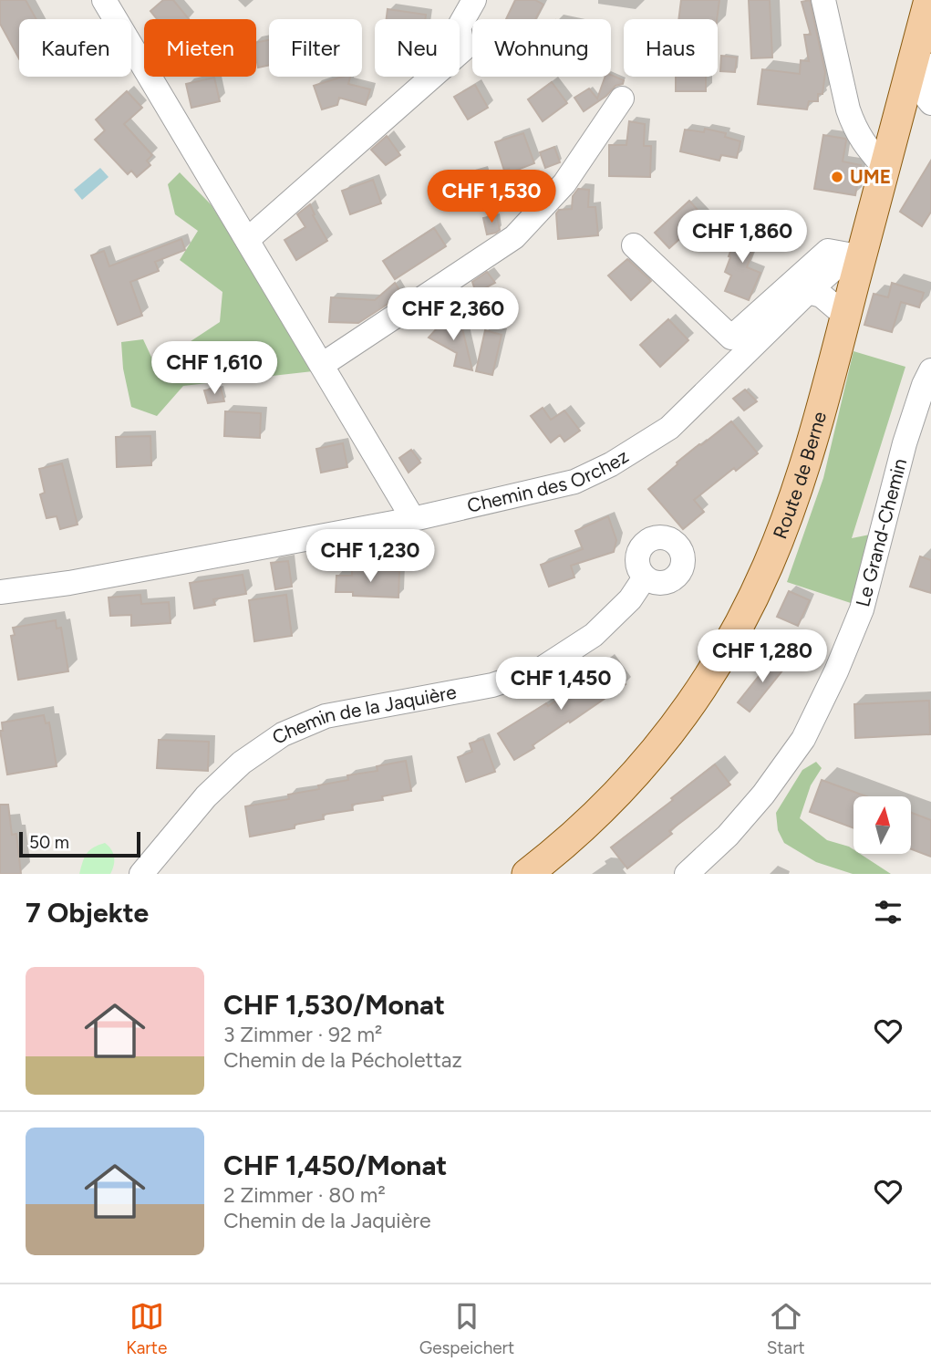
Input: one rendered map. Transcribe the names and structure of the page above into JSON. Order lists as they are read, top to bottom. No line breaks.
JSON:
{"streets":{"main road":["Route de Berne"],"street":["Chemin des Orchez","Le Grand-Chemin","Chemin de la Jaquière"]},"crossings":[["Route de Berne","Chemin des Orchez"]],"places":["UME"],"scale_bar":"50 m","north":"top","page":{"chip":["Kaufen","Mieten","Filter","Neu","Wohnung","Haus"],"price":["CHF 1,530","CHF 1,860","CHF 2,360","CHF 1,610","CHF 1,230","CHF 1,280","CHF 1,450"],"scale":"50 m","heading":"7 Objekte","list":[{"name":"CHF 1,530/Monat","note":"3 Zimmer · 92 m² · Chemin de la Pécholettaz"},{"name":"CHF 1,450/Monat","note":"2 Zimmer · 80 m² · Chemin de la Jaquière"}],"tabs":["Karte","Gespeichert","Start"]}}
